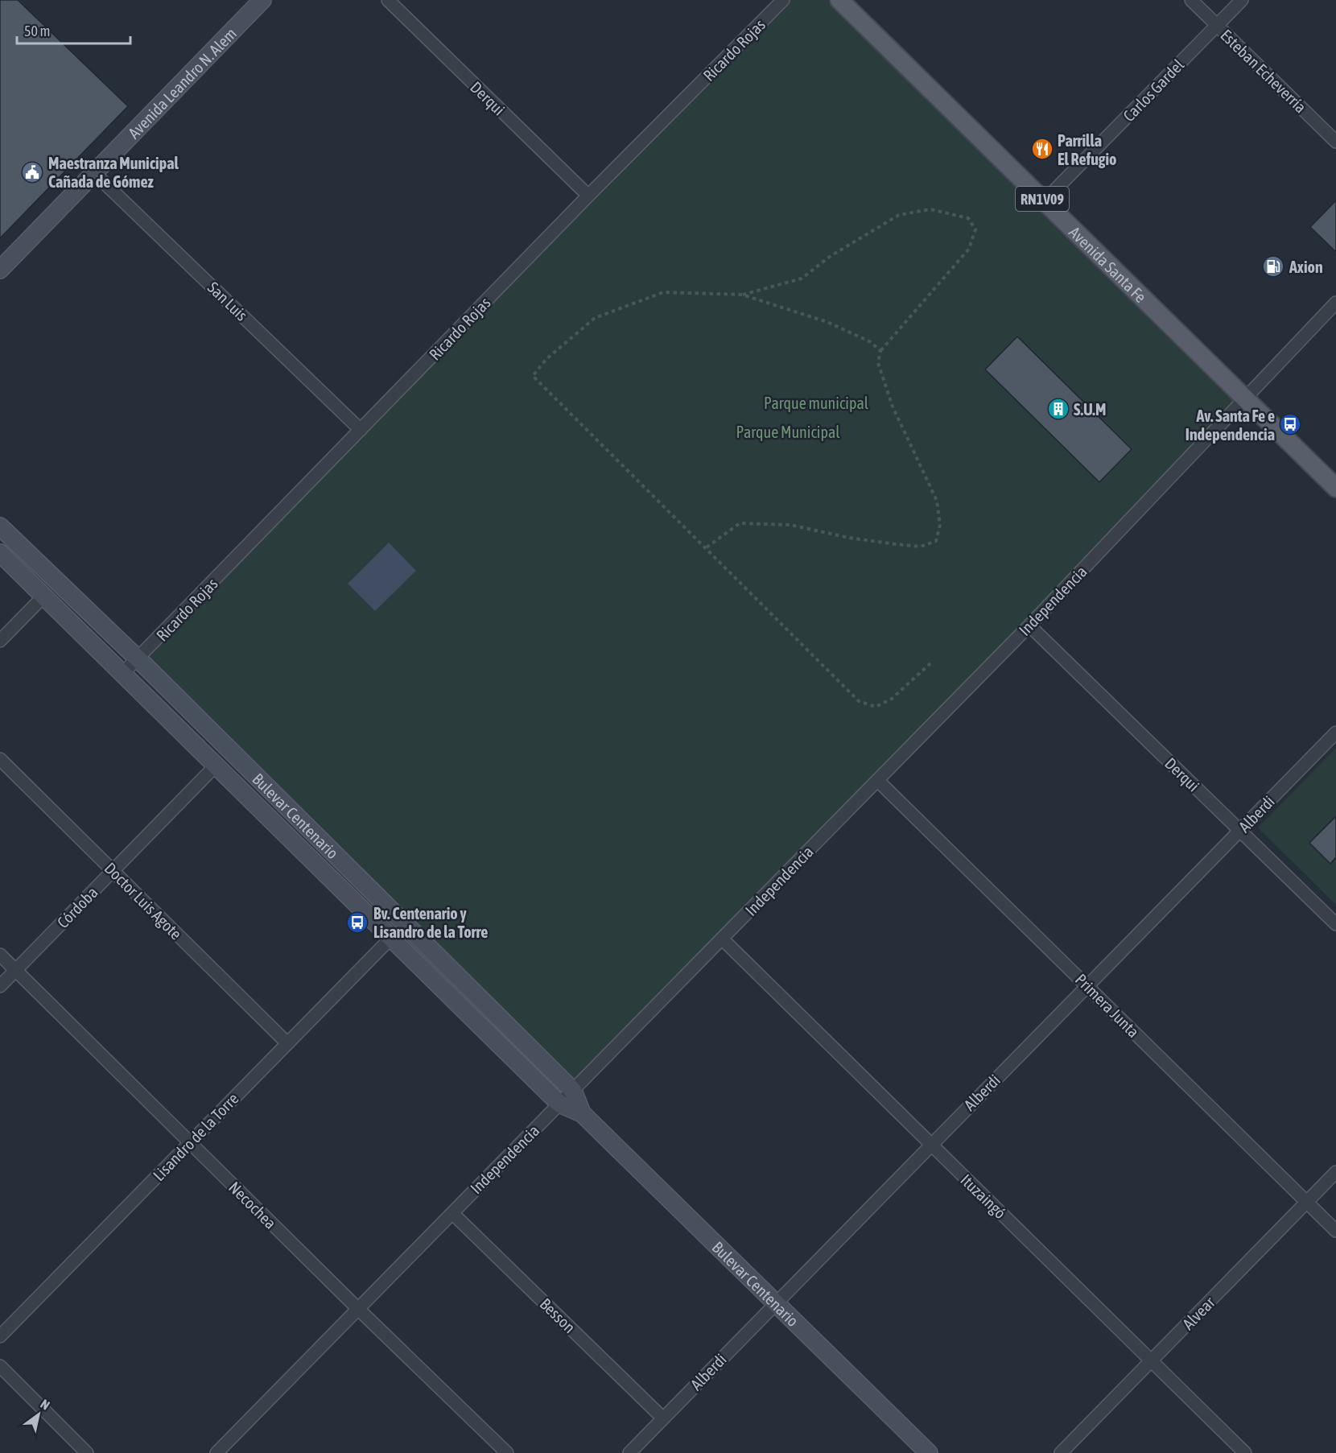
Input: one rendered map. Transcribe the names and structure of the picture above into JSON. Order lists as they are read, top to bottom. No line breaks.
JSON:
{"streets":{"main road":["Avenida Leandro N. Alem","RN1V09","Avenida Santa Fe","Bulevar Centenario"],"street":["Ricardo Rojas","Esteban Echeverría","Carlos Gardel","Derqui","San Luis","Independencia","Alberdi","Doctor Luis Agote","Córdoba","Primera Junta","Lisandro de la Torre","Ituzaingó","Necochea","Alvear","Besson"]},"crossings":[["Ricardo Rojas","Derqui"],["Ricardo Rojas","San Luis"],["Ricardo Rojas","Bulevar Centenario"],["Esteban Echeverría","Carlos Gardel"],["Avenida Leandro N. Alem","San Luis"],["Carlos Gardel","Avenida Santa Fe"],["Derqui","Independencia"],["Derqui","Alberdi"],["Avenida Santa Fe","Independencia"],["Independencia","Bulevar Centenario"],["Independencia","Primera Junta"],["Independencia","Ituzaingó"],["Independencia","Necochea"],["Independencia","Besson"],["Alberdi","Bulevar Centenario"],["Alberdi","Primera Junta"],["Alberdi","Ituzaingó"],["Alberdi","Besson"],["Bulevar Centenario","Córdoba"],["Bulevar Centenario","Lisandro de la Torre"],["Doctor Luis Agote","Córdoba"],["Doctor Luis Agote","Lisandro de la Torre"],["Córdoba","Necochea"],["Primera Junta","Alvear"],["Lisandro de la Torre","Necochea"],["Ituzaingó","Alvear"]],"parks":["Parque municipal","Parque Municipal"],"places":{"restaurant":["Parrilla El Refugio"],"public building":["Maestranza Municipal Cañada de Gómez"],"fuel station":["Axion"],"building":["S.U.M"],"bus stop":["Av. Santa Fe e Independencia","Bv. Centenario y Lisandro de la Torre"]},"scale_bar":"50 m","north":"top right"}
